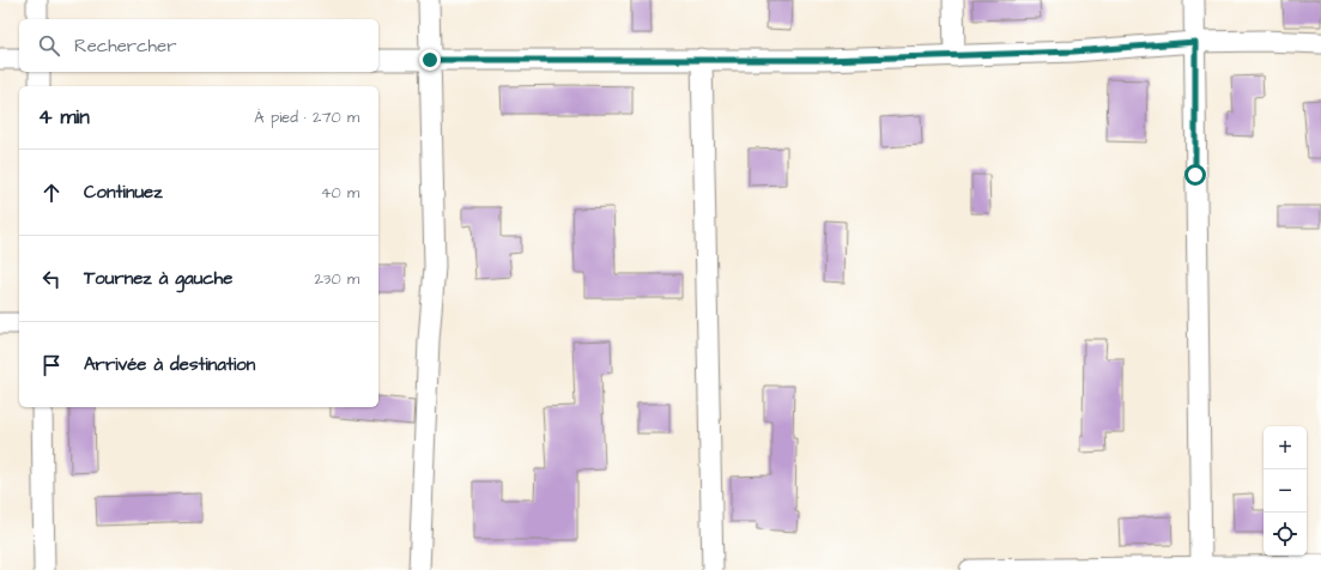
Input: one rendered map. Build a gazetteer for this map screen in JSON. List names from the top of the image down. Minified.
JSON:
{"page":{"search":"Rechercher","heading":["4 min","À pied · 270 m"],"list":[["Continuez","40 m"],["Tournez à gauche","230 m"],"Arrivée à destination"],"map_buttons":["+","−"]}}
